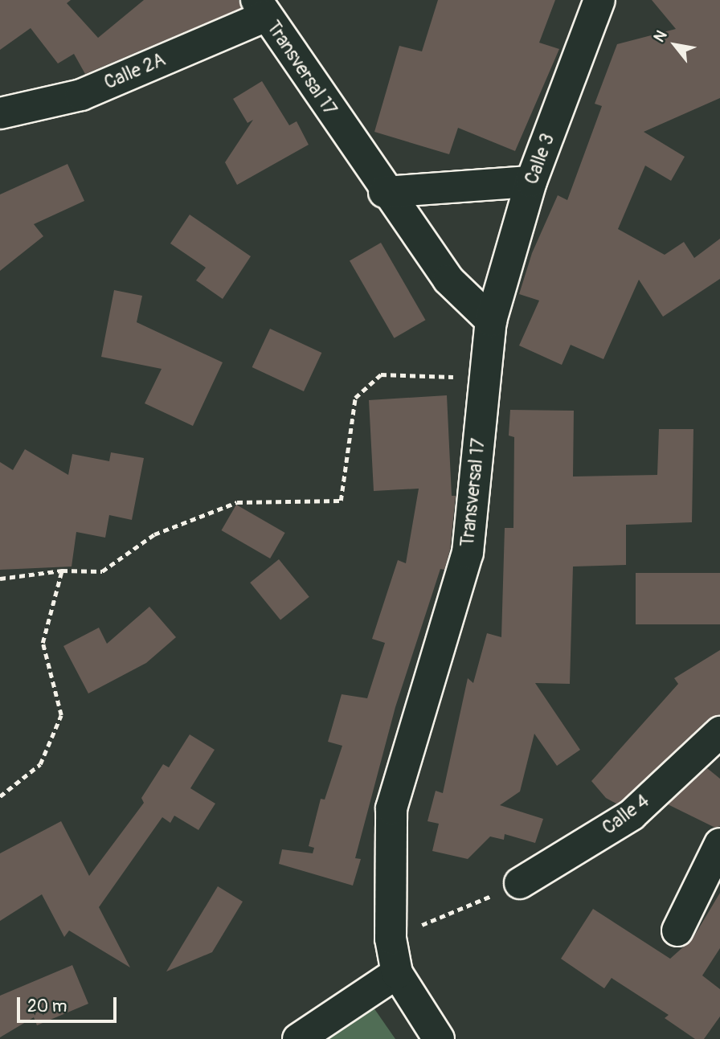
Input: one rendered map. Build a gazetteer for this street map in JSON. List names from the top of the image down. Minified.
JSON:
{"streets":{"street":["Transversal 17","Calle 2A","Calle 3","Calle 4"]},"crossings":[["Transversal 17","Calle 2A"],["Transversal 17","Calle 3"]],"scale_bar":"20 m","north":"top left"}
